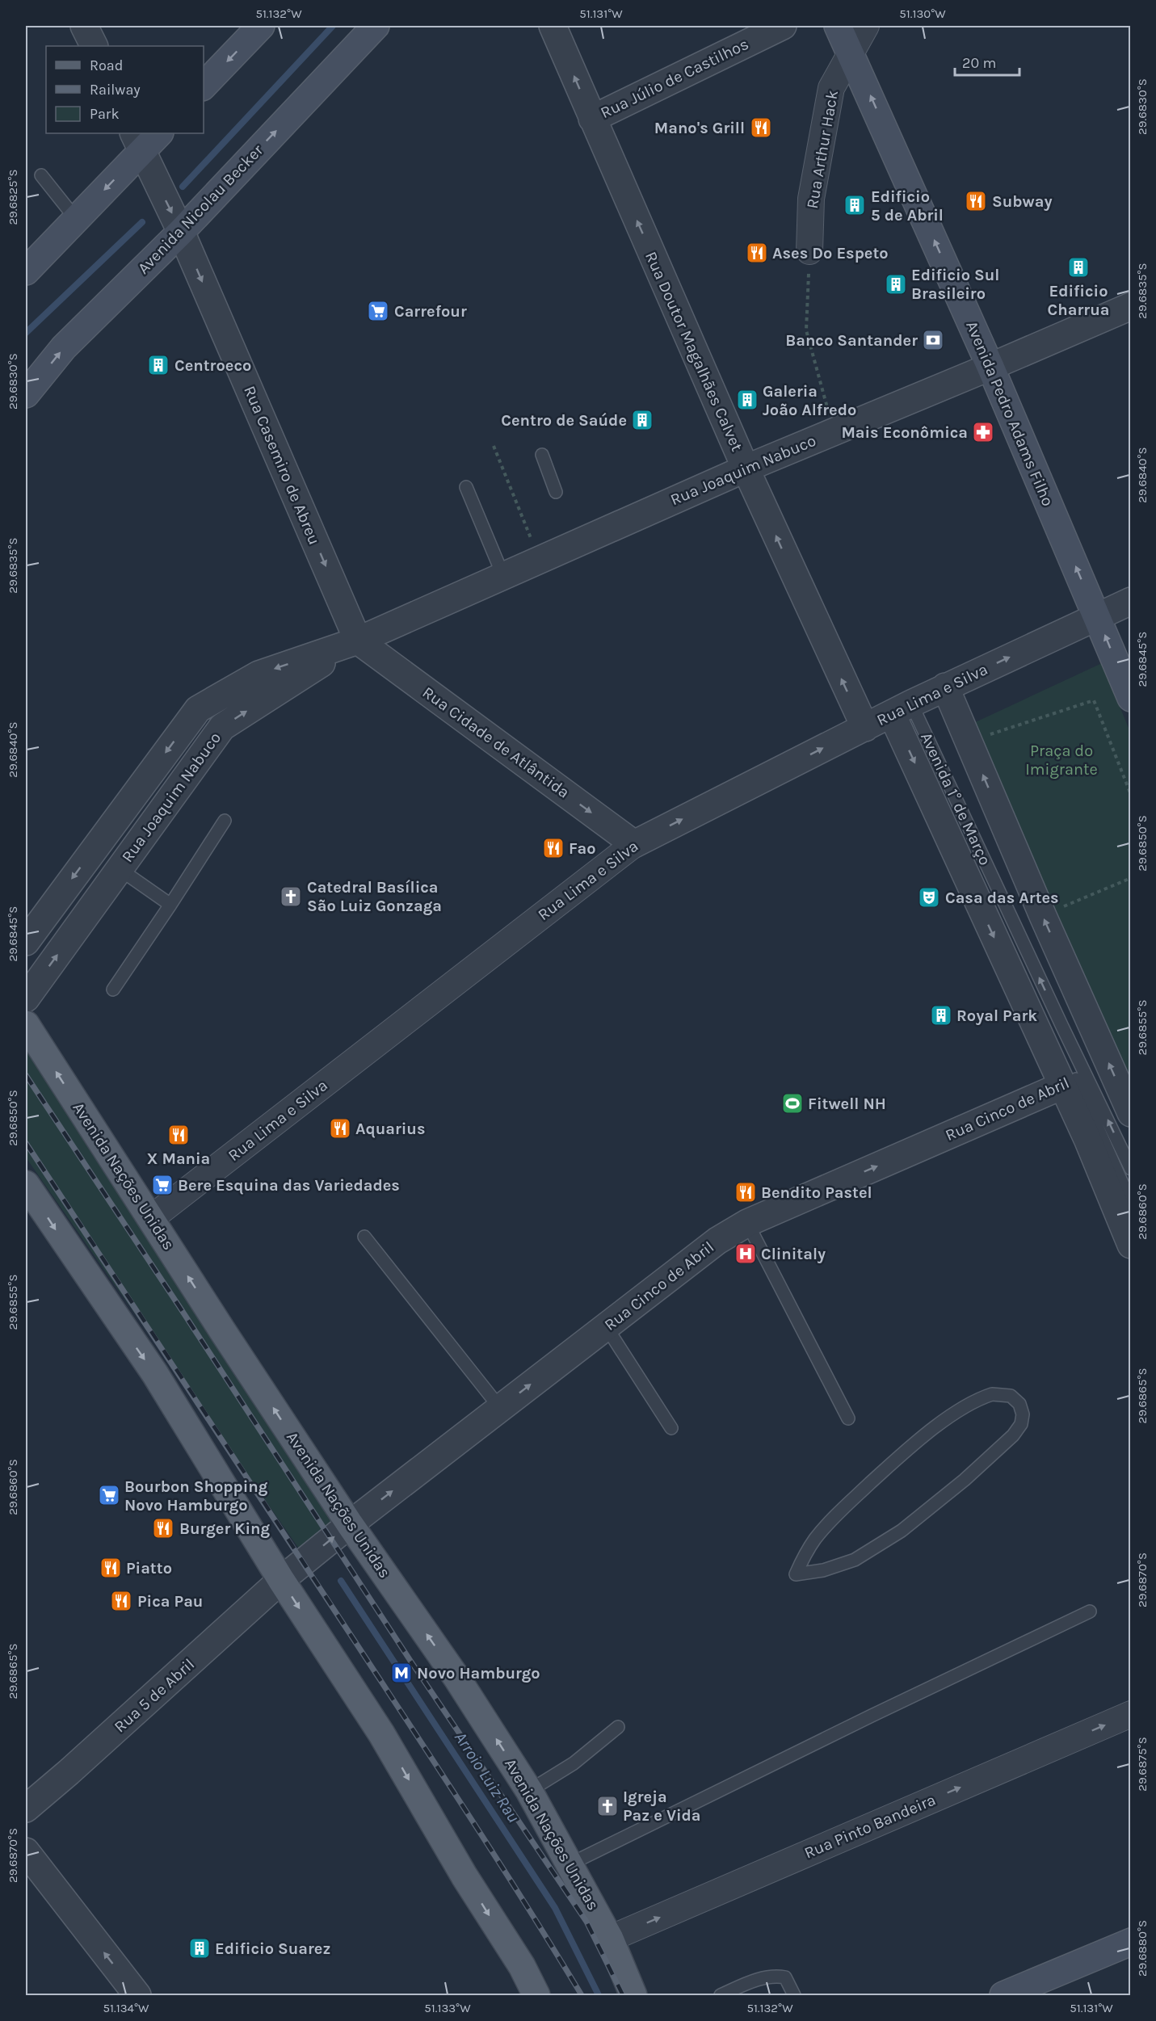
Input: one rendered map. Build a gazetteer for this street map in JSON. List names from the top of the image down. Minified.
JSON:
{"streets":{"main road":["Avenida Nicolau Becker","Avenida Pedro Adams Filho","Avenida Nações Unidas"],"street":["Rua Júlio de Castilhos","Rua Arthur Hack","Rua Doutor Magalhães Calvet","Rua Casemiro de Abreu","Rua Joaquim Nabuco","Rua Lima e Silva","Rua Cidade de Atlântida","Rua Cinco de Abril","Rua 5 de Abril","Rua Pinto Bandeira"],"lane":["Avenida 1° de Março"]},"crossings":[["Rua Júlio de Castilhos","Rua Doutor Magalhães Calvet"],["Rua Arthur Hack","Avenida Pedro Adams Filho"],["Avenida Nicolau Becker","Rua Casemiro de Abreu"],["Rua Doutor Magalhães Calvet","Rua Joaquim Nabuco"],["Rua Doutor Magalhães Calvet","Rua Lima e Silva"],["Avenida Pedro Adams Filho","Rua Joaquim Nabuco"],["Avenida Pedro Adams Filho","Rua Lima e Silva"],["Rua Casemiro de Abreu","Rua Joaquim Nabuco"],["Rua Casemiro de Abreu","Rua Cidade de Atlântida"],["Rua Joaquim Nabuco","Rua Cidade de Atlântida"],["Rua Lima e Silva","Rua Cidade de Atlântida"],["Rua Lima e Silva","Avenida 1° de Março"],["Rua Lima e Silva","Avenida Nações Unidas"],["Avenida 1° de Março","Rua Cinco de Abril"],["Rua Cinco de Abril","Avenida Nações Unidas"],["Rua Cinco de Abril","Rua 5 de Abril"],["Avenida Nações Unidas","Rua Pinto Bandeira"]],"one_way":["Rua Doutor Magalhães Calvet","Avenida Pedro Adams Filho","Rua Casemiro de Abreu","Rua Lima e Silva","Rua Cidade de Atlântida","Avenida 1° de Março","Rua Cinco de Abril","Rua Pinto Bandeira"],"water":["Arroio Luiz Rau"],"parks":["Praça do Imigrante"],"places":{"restaurant":["Mano's Grill","Subway","Ases Do Espeto","Fao","Aquarius","X Mania","Bendito Pastel","Burger King","Piatto","Pica Pau"],"building":["Edificio 5 de Abril","Edificio Charrua","Edificio Sul Brasileiro","Centroeco","Galeria João Alfredo","Centro de Saúde","Royal Park","Edificio Suarez"],"supermarket":["Carrefour","Bere Esquina das Variedades","Bourbon Shopping Novo Hamburgo"],"bank":["Banco Santander"],"pharmacy":["Mais Econômica"],"church":["Catedral Basílica São Luiz Gonzaga","Igreja Paz e Vida"],"theatre":["Casa das Artes"],"sports":["Fitwell NH"],"hospital":["Clinitaly"],"metro station":["Novo Hamburgo"]},"legend":["Road","Railway","Park"],"scale_bar":"20 m","coordinates":["51.132°W","51.131°W","51.130°W","29.6830°S","29.6825°S","29.6835°S","29.6840°S","29.6845°S","29.6850°S","29.6855°S","29.6860°S","29.6865°S","29.6870°S","29.6875°S","29.6880°S","51.134°W","51.133°W"]}
